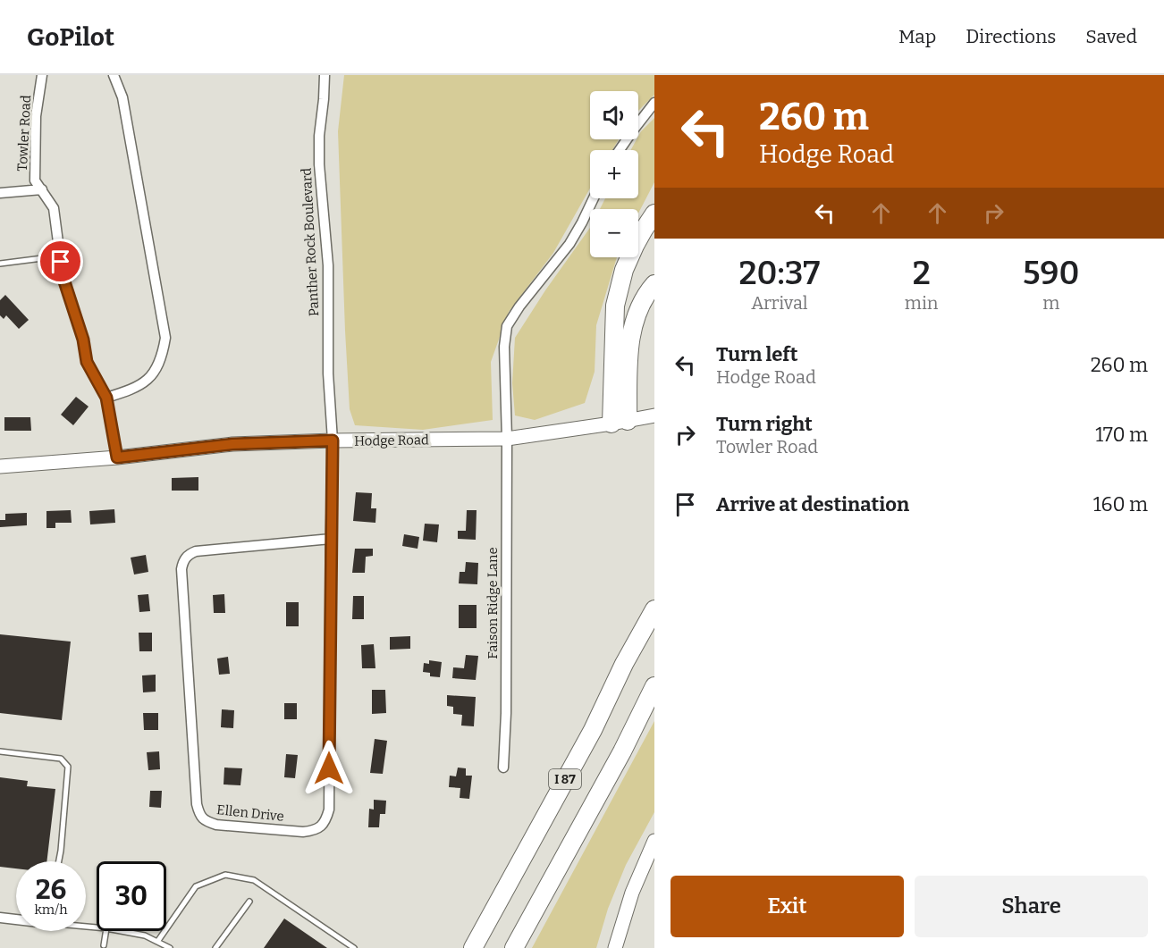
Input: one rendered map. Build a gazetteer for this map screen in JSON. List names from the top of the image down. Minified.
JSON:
{"streets":{"highway":["I 87"],"main road":["Hodge Road"],"street":["Towler Road","Panther Rock Boulevard","Faison Ridge Lane","Ellen Drive"]},"crossings":[["Towler Road","Hodge Road"],["Panther Rock Boulevard","Hodge Road"],["Panther Rock Boulevard","Ellen Drive"],["Hodge Road","Faison Ridge Lane"],["Hodge Road","Ellen Drive"]],"page":{"header":"GoPilot","nav":["Map","Directions","Saved"],"turn":["260 m","Hodge Road"],"map_buttons":["+","−"],"eta":["20:37","Arrival","2","min","590","m"],"list":[{"name":"Turn left","note":"Hodge Road","value":"260 m"},{"name":"Turn right","note":"Towler Road","value":"170 m"},{"name":"Arrive at destination","value":"160 m"}],"speed":"26 km/h","limit":"30","buttons":["Exit","Share"]}}
